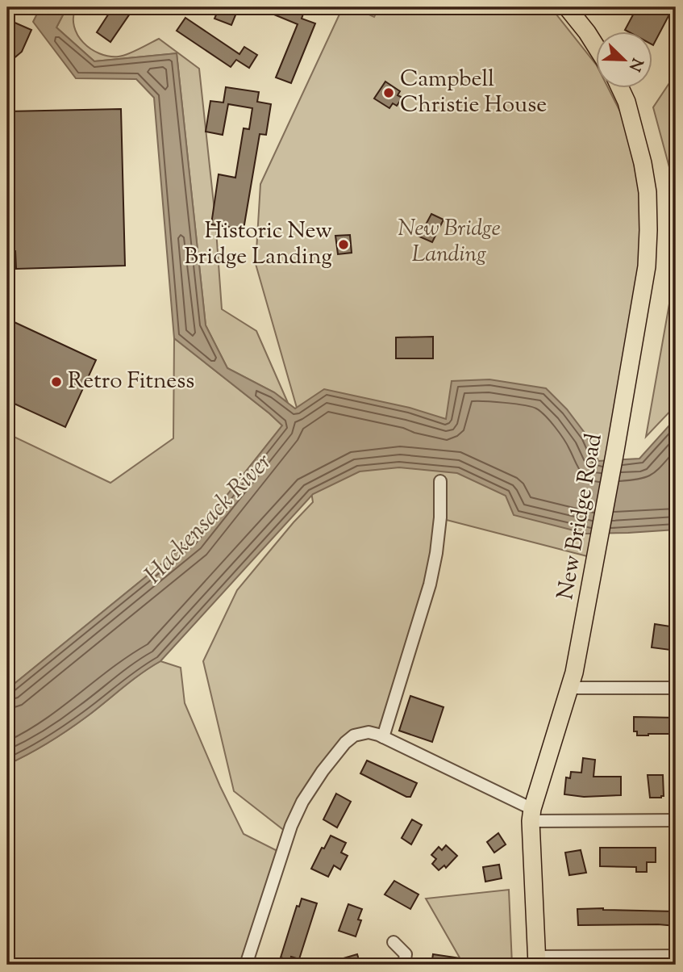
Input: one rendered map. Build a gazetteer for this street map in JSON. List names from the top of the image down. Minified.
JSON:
{"streets":{"main road":["New Bridge Road"]},"water":["Hackensack River"],"parks":["New Bridge Landing"],"places":["Campbell Christie House","Historic New Bridge Landing","Retro Fitness"],"north":"bottom right"}
